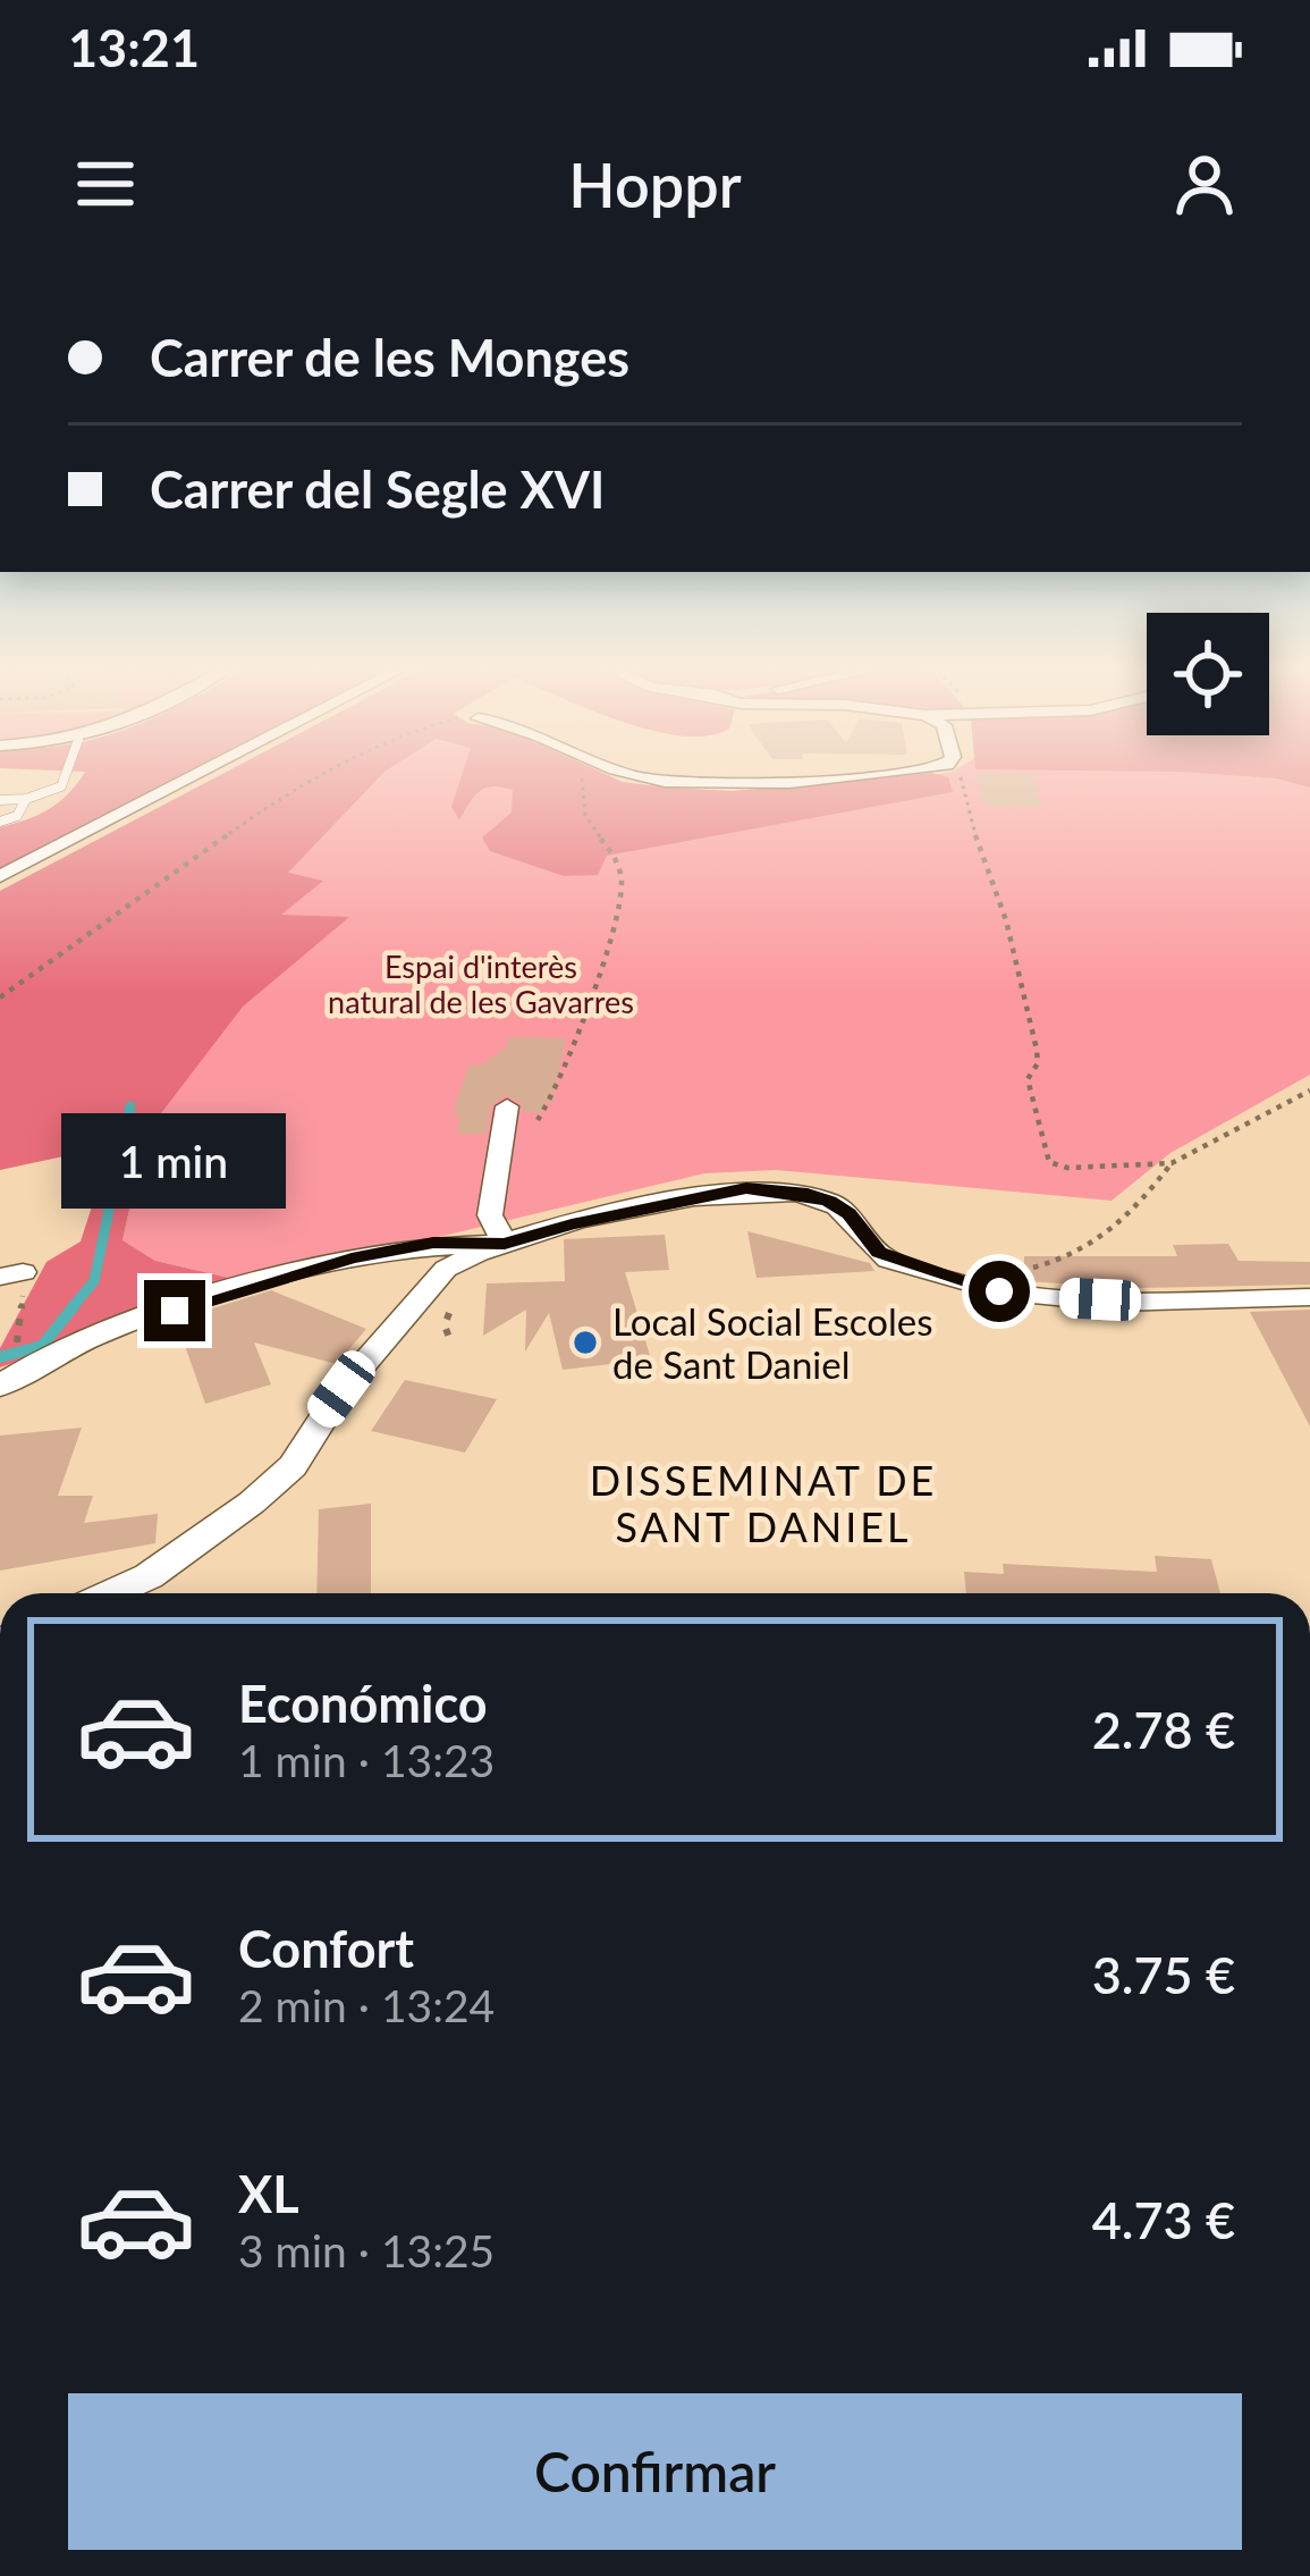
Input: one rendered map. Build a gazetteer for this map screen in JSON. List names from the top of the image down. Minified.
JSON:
{"districts":["DISSEMINAT DE SANT DANIEL"],"parks":["Espai d'interès natural de les Gavarres"],"places":["Local Social Escoles de Sant Daniel"],"page":{"status":"13:21","header":"Hoppr","banner":["Carrer de les Monges","Carrer del Segle XVI"],"bubble":"1 min","list":[{"name":"Económico","note":"1 min · 13:23","value":"2.78 €"},{"name":"Confort","note":"2 min · 13:24","value":"3.75 €"},{"name":"XL","note":"3 min · 13:25","value":"4.73 €"}],"buttons":"Confirmar"}}
